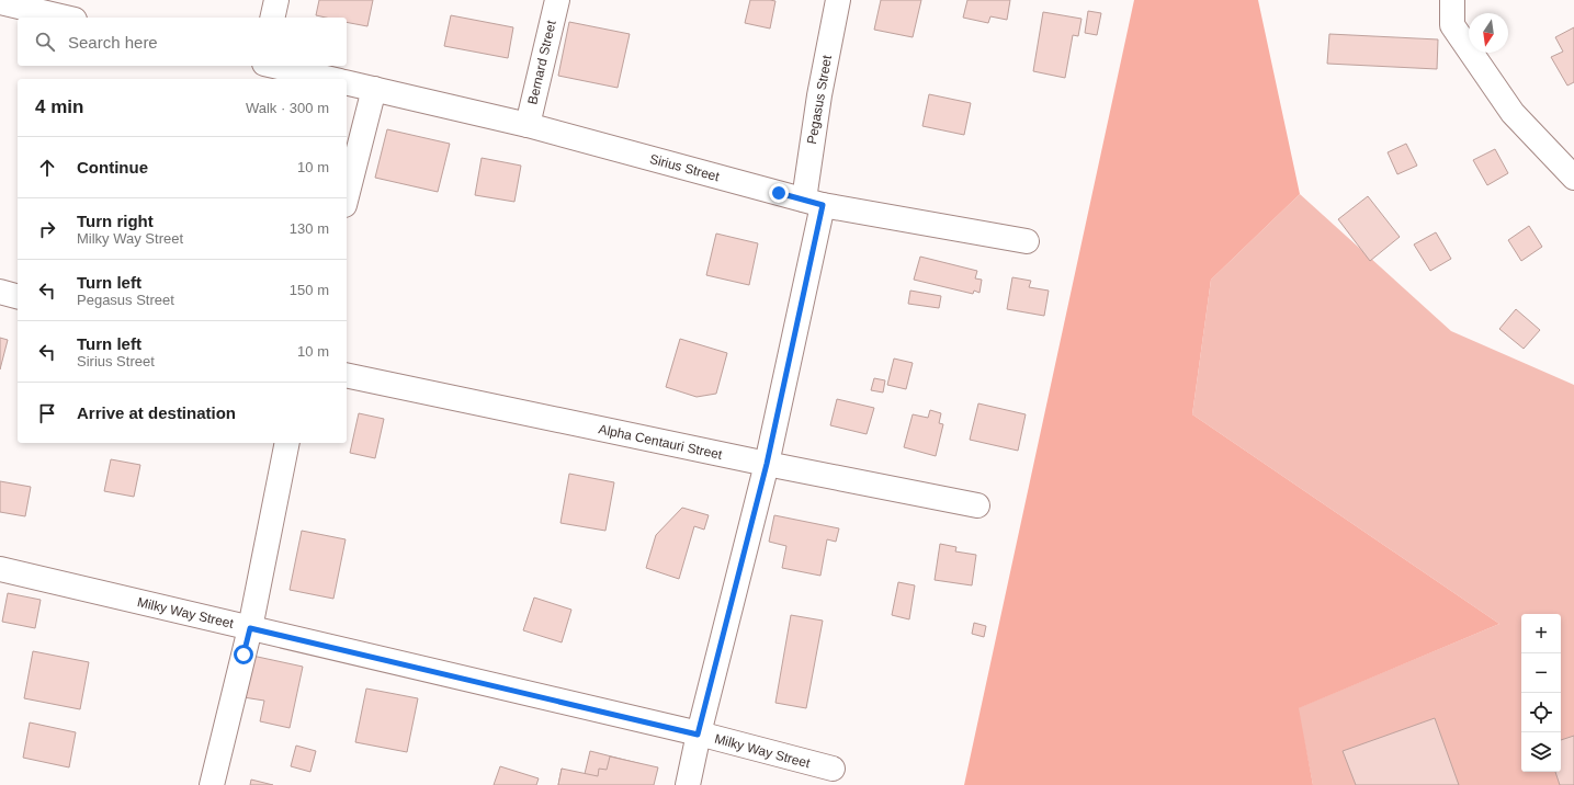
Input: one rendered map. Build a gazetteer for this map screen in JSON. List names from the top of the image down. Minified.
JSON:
{"streets":{"street":["Bernard Street","Pegasus Street","Sirius Street","Alpha Centauri Street","Milky Way Street"]},"crossings":[["Bernard Street","Sirius Street"],["Pegasus Street","Sirius Street"],["Pegasus Street","Alpha Centauri Street"],["Pegasus Street","Milky Way Street"]],"north":"bottom","page":{"search":"Search here","heading":["4 min","Walk · 300 m"],"list":[["Continue","10 m"],["Turn right","Milky Way Street","130 m"],["Turn left","Pegasus Street","150 m"],["Turn left","Sirius Street","10 m"],"Arrive at destination"],"map_buttons":["+","−"]}}
